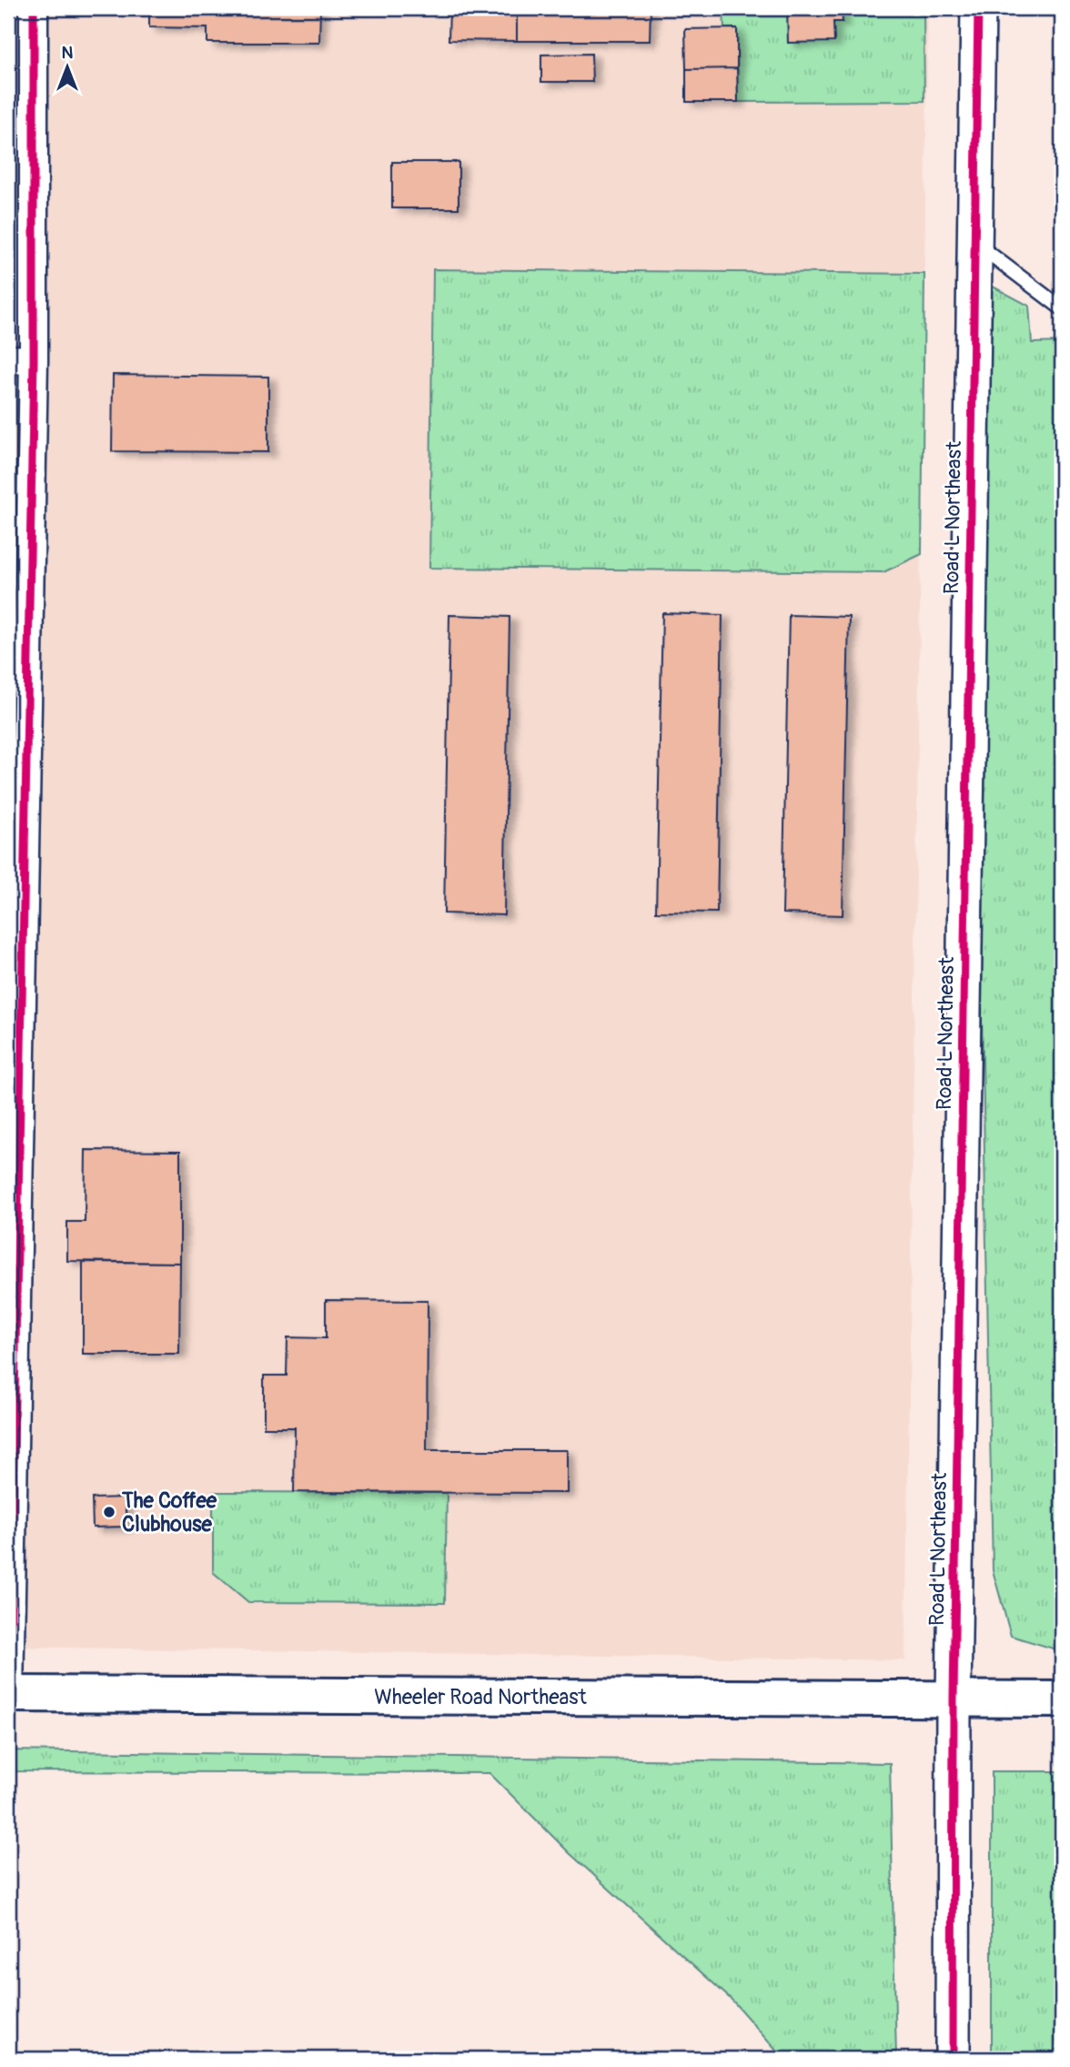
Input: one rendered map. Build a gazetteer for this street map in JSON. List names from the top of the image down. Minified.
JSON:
{"streets":{"main road":["Wheeler Road Northeast"],"street":["Road L Northeast"]},"crossings":[["Road L Northeast","Wheeler Road Northeast"]],"places":["The Coffee Clubhouse"],"north":"top"}
